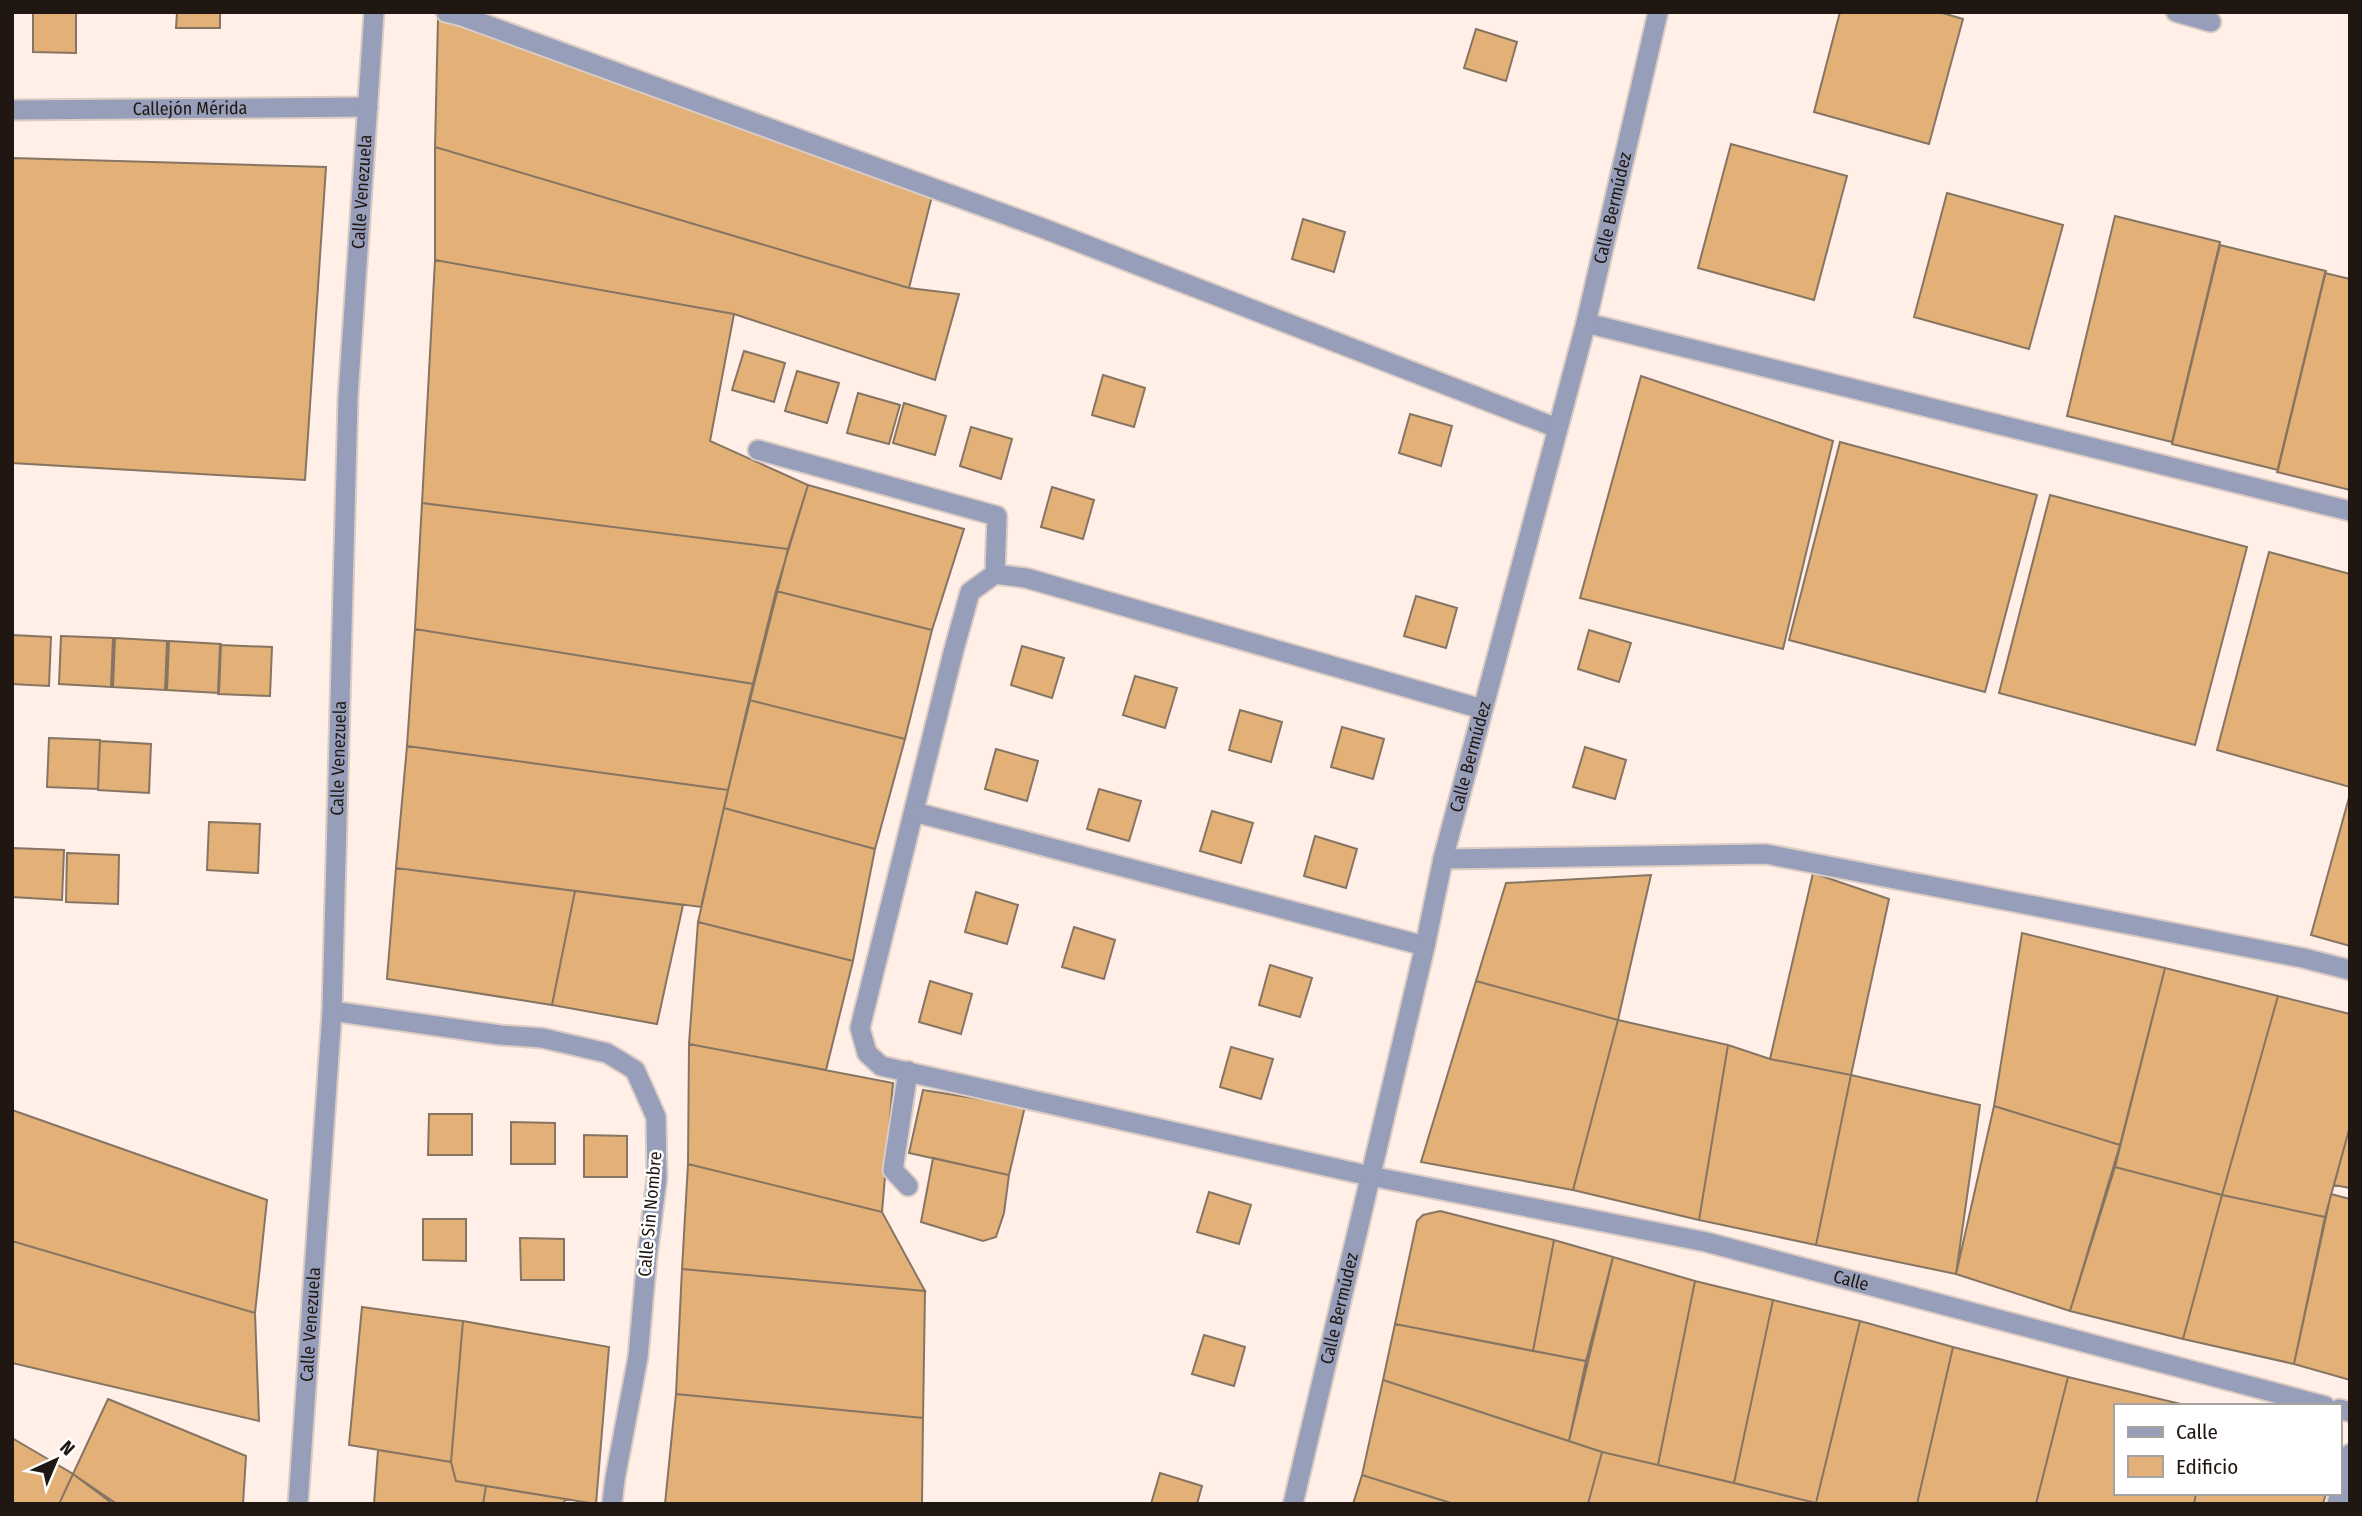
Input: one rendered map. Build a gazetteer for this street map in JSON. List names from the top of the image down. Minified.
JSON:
{"streets":{"street":["Callejón Mérida","Calle Venezuela","Calle Bermúdez","Calle Sin Nombre","Calle"]},"crossings":[["Callejón Mérida","Calle Venezuela"],["Calle Venezuela","Calle Sin Nombre"],["Calle Bermúdez","Calle"]],"legend":["Calle","Edificio"],"north":"top right"}
